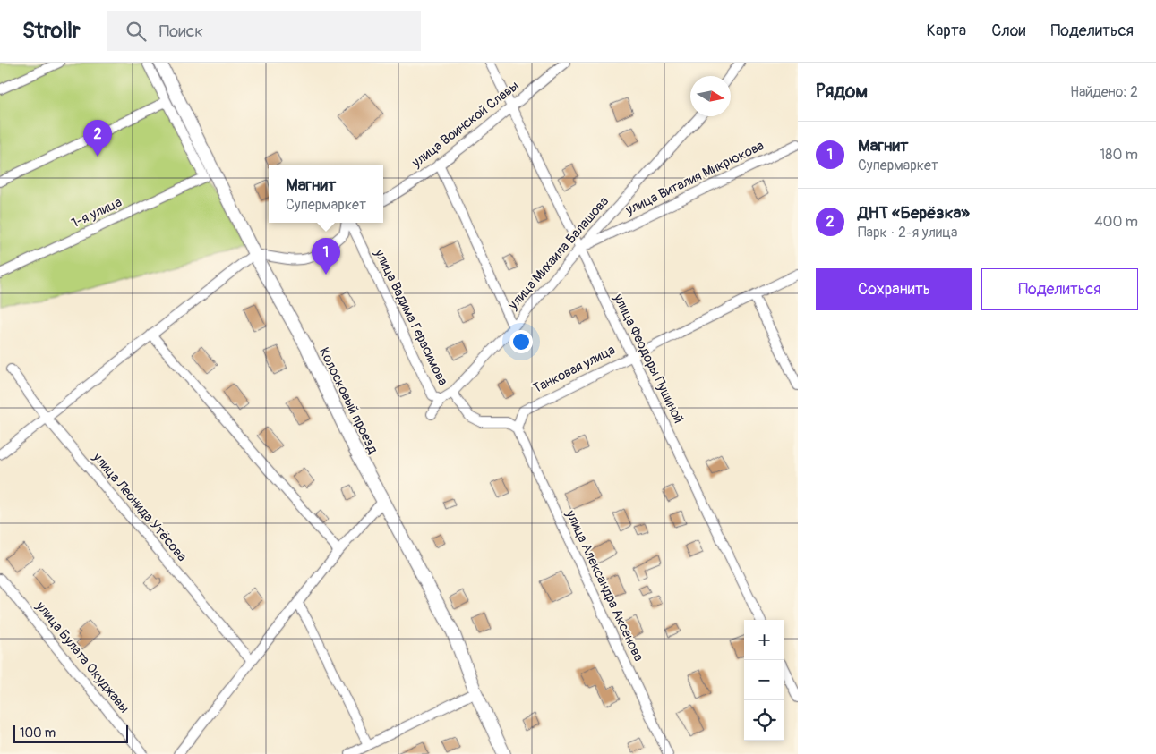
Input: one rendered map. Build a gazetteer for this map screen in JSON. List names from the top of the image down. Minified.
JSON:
{"streets":{"street":["улица Воинской Славы","улица Виталия Микрюкова","1-я улица","улица Михаила Балашова","улица Вадима Герасимова","улица Феодоры Пушиной","Танковая улица","Колосковый проезд","улица Леонида Утёсова","улица Александра Аксенова","улица Булата Окуджавы"]},"crossings":[["улица Воинской Славы","улица Феодоры Пушиной"],["улица Виталия Микрюкова","улица Михаила Балашова"],["улица Виталия Микрюкова","улица Феодоры Пушиной"],["улица Михаила Балашова","улица Вадима Герасимова"],["улица Михаила Балашова","улица Феодоры Пушиной"],["улица Феодоры Пушиной","Танковая улица"],["Танковая улица","улица Александра Аксенова"]],"scale_bar":"100 m","north":"right","page":{"header":"Strollr","search":"Поиск","nav":["Карта","Слои","Поделиться"],"heading":["Рядом","Найдено: 2"],"pins":["2","1"],"list":[{"mark":"1","name":"Магнит","note":"Супермаркет","value":"180 m"},{"mark":"2","name":"ДНТ «Берёзка»","note":"Парк · 2-я улица","value":"400 m"}],"popup":["Магнит","Супермаркет"],"buttons":["Сохранить","Поделиться"],"map_buttons":["+","−"],"scale":"100 m"}}
